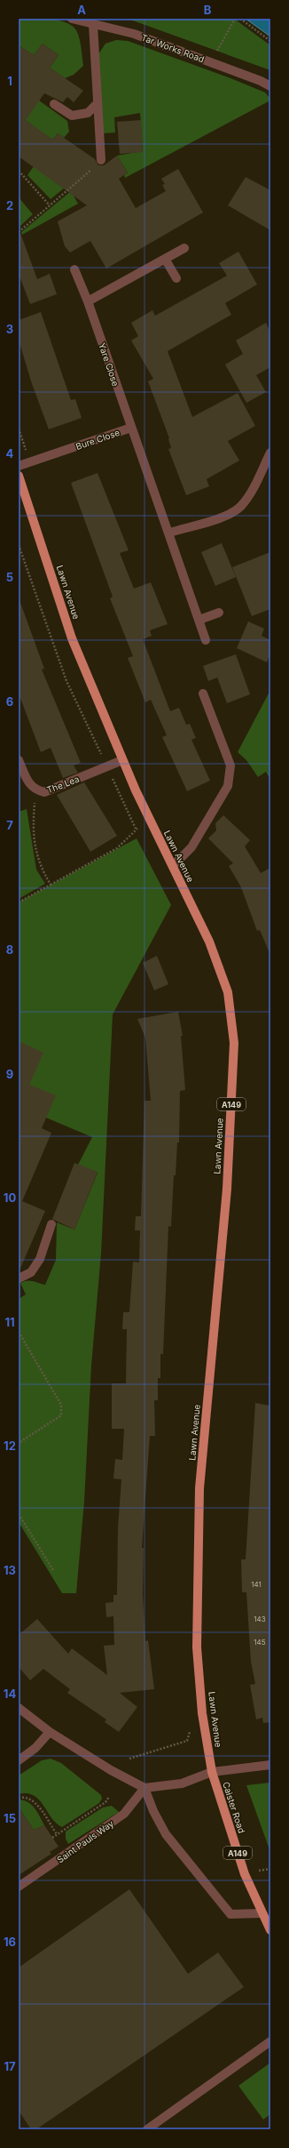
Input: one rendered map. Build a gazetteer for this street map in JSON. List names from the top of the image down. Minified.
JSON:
{"streets":{"main road":["Lawn Avenue","A149","Caister Road"],"street":["Tar Works Road","Yare Close","Bure Close","The Lea","Saint Pauls Way"]},"crossings":[["Yare Close","Bure Close"],["Lawn Avenue","The Lea"],["Lawn Avenue","Caister Road"]],"house_numbers":["141","143","145"],"grid":{"columns":["A","B"],"rows":["1","2","3","4","5","6","7","8","9","10","11","12","13","14","15","16","17"]}}
